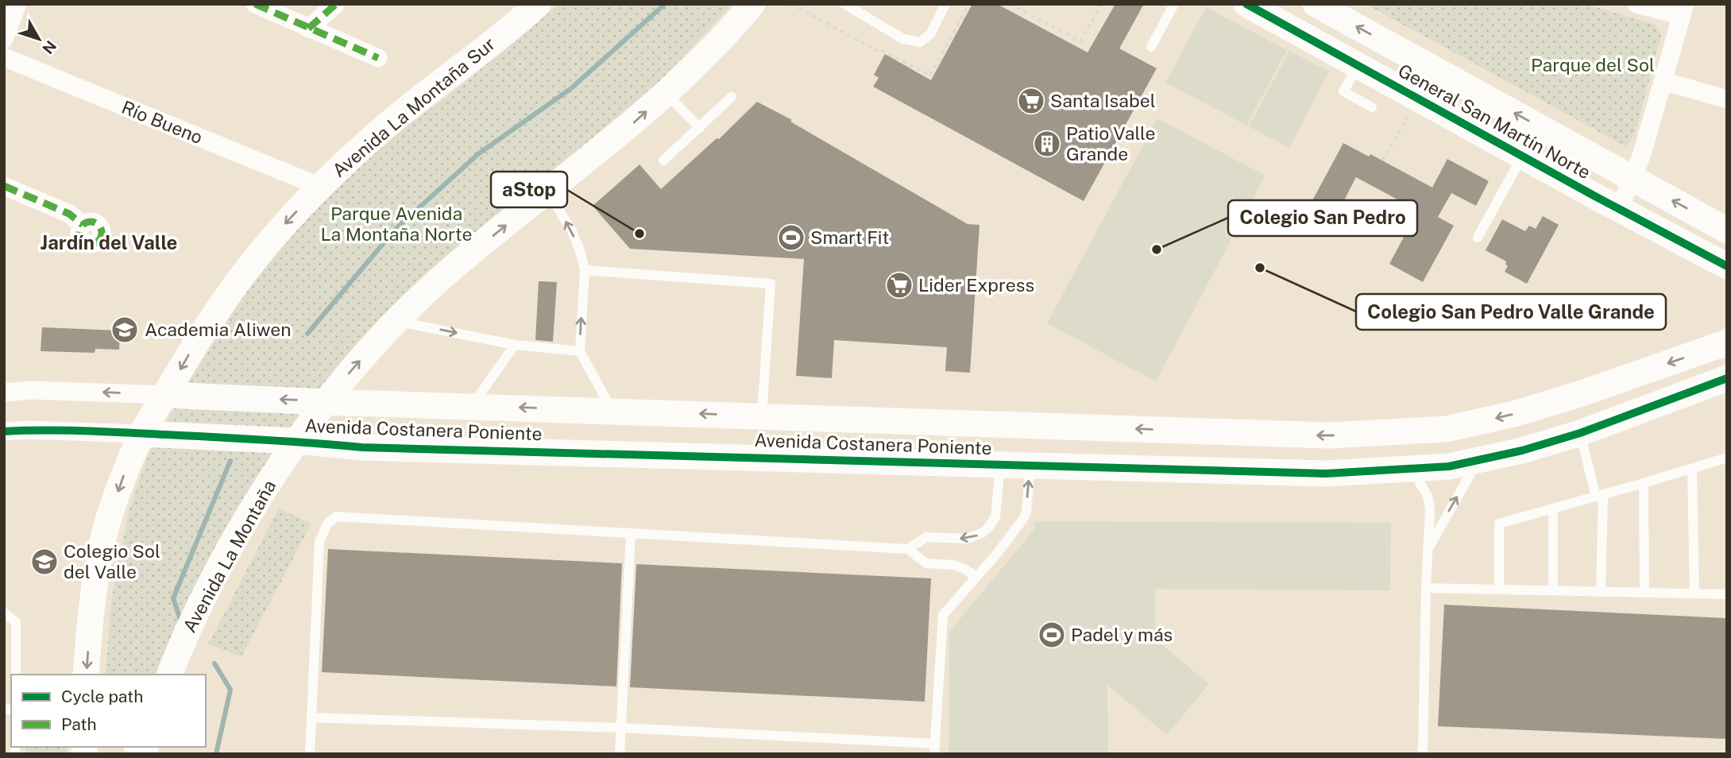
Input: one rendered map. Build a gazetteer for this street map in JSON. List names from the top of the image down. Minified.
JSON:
{"streets":{"street":["Avenida La Montaña Sur","General San Martín Norte","Río Bueno","Avenida Costanera Poniente","Avenida La Montaña"]},"crossings":[["Avenida La Montaña Sur","Río Bueno"],["Avenida La Montaña Sur","Avenida Costanera Poniente"],["Avenida Costanera Poniente","Avenida La Montaña"]],"one_way":["Avenida La Montaña Sur","Avenida La Montaña"],"districts":["Jardín del Valle"],"parks":["Parque del Sol","Parque Avenida La Montaña Norte"],"places":{"supermarket":["Santa Isabel","Lider Express"],"building":["Patio Valle Grande"],"other":["aStop","Colegio San Pedro","Colegio San Pedro Valle Grande"],"sports":["Smart Fit","Padel y más"],"school or university":["Academia Aliwen","Colegio Sol del Valle"]},"legend":["Cycle path","Path"],"north":"bottom right"}
